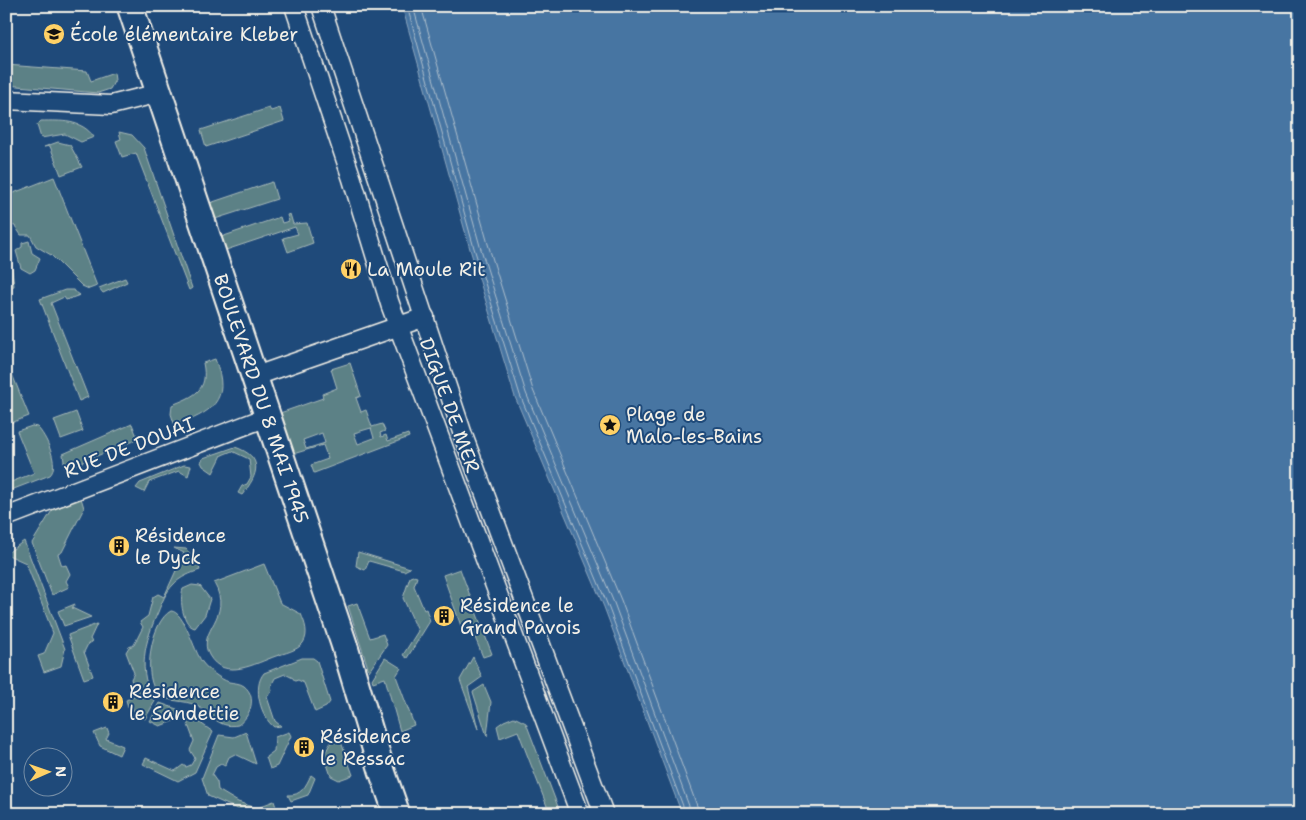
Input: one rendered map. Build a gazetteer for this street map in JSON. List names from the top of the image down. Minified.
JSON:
{"streets":{"street":["BOULEVARD DU 8 MAI 1945","DIGUE DE MER","RUE DE DOUAI"]},"crossings":[["BOULEVARD DU 8 MAI 1945","RUE DE DOUAI"]],"places":{"school or university":["École élémentaire Kleber"],"restaurant":["La Moule Rit"],"place":["Plage de Malo-les-Bains"],"building":["Résidence le Dyck","Résidence le Grand Pavois","Résidence le Sandettie","Résidence le Ressac"]},"north":"right"}
